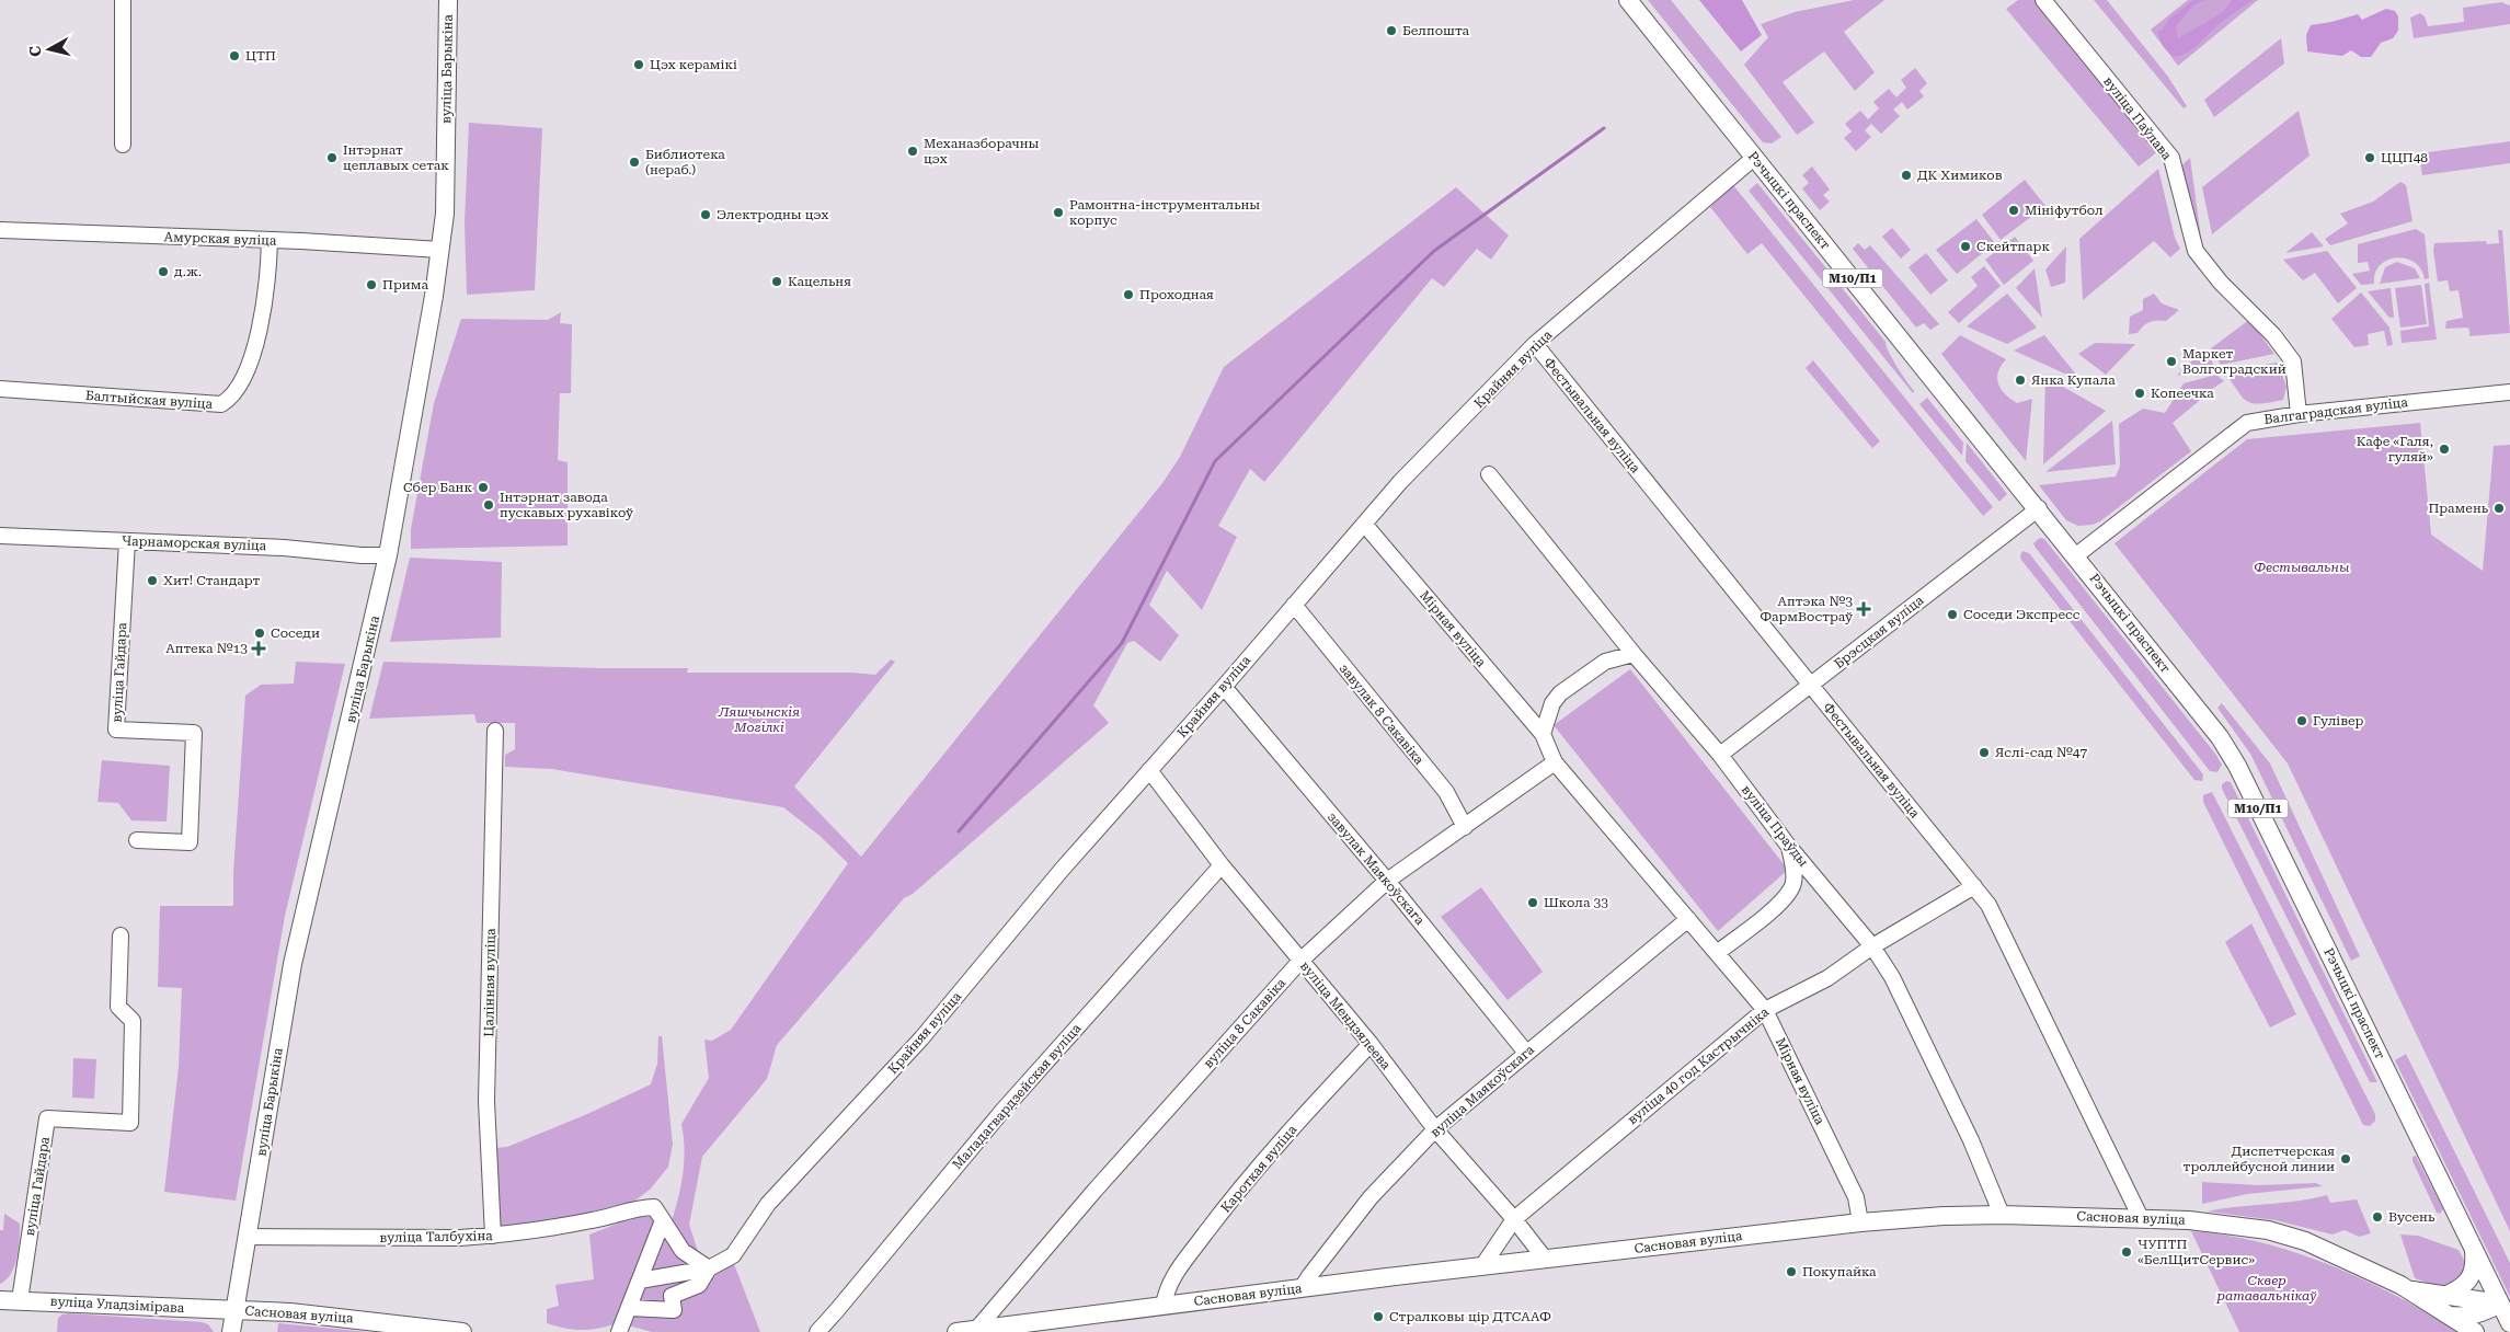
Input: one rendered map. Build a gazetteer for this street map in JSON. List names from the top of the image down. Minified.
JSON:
{"streets":{"main road":["вуліца Барыкіна","Рэчыцкі праспект","М10/П1","Сасновая вуліца","вуліца Уладзімірава"],"street":["вуліца Паўлава","Амурская вуліца","Крайняя вуліца","Балтыйская вуліца","Валгаградская вуліца","Фестывальная вуліца","Чарнаморская вуліца","Мірная вуліца","Брэсцкая вуліца","вуліца Гайдара","завулак 8 Сакавіка","вуліца Праўды","завулак Маякоўскага","Цалінная вуліца","вуліца Мендзялеева","вуліца 8 Сакавіка","вуліца 40 год Кастрычніка","вуліца Маякоўскага","Маладагвардзейская вуліца","Кароткая вуліца","вуліца Талбухіна"]},"crossings":[["вуліца Барыкіна","Амурская вуліца"],["вуліца Барыкіна","Чарнаморская вуліца"],["вуліца Барыкіна","Сасновая вуліца"],["вуліца Барыкіна","вуліца Талбухіна"],["вуліца Барыкіна","вуліца Уладзімірава"],["вуліца Паўлава","Валгаградская вуліца"],["Рэчыцкі праспект","Крайняя вуліца"],["Рэчыцкі праспект","Валгаградская вуліца"],["Рэчыцкі праспект","Брэсцкая вуліца"],["Рэчыцкі праспект","Сасновая вуліца"],["Амурская вуліца","Балтыйская вуліца"],["Крайняя вуліца","Фестывальная вуліца"],["Крайняя вуліца","Мірная вуліца"],["Крайняя вуліца","завулак 8 Сакавіка"],["Крайняя вуліца","завулак Маякоўскага"],["Крайняя вуліца","вуліца Мендзялеева"],["Фестывальная вуліца","Брэсцкая вуліца"],["Фестывальная вуліца","вуліца 40 год Кастрычніка"],["Фестывальная вуліца","Сасновая вуліца"],["Чарнаморская вуліца","вуліца Гайдара"],["Мірная вуліца","вуліца 8 Сакавіка"],["Мірная вуліца","вуліца 40 год Кастрычніка"],["Мірная вуліца","вуліца Маякоўскага"],["Мірная вуліца","Сасновая вуліца"],["Брэсцкая вуліца","вуліца Праўды"],["вуліца Гайдара","вуліца Уладзімірава"],["завулак 8 Сакавіка","вуліца 8 Сакавіка"],["вуліца Праўды","вуліца 40 год Кастрычніка"],["вуліца Праўды","Сасновая вуліца"],["завулак Маякоўскага","вуліца 8 Сакавіка"],["завулак Маякоўскага","вуліца Маякоўскага"],["Цалінная вуліца","вуліца Талбухіна"],["вуліца Мендзялеева","вуліца 8 Сакавіка"],["вуліца Мендзялеева","вуліца 40 год Кастрычніка"],["вуліца Мендзялеева","вуліца Маякоўскага"],["вуліца Мендзялеева","Маладагвардзейская вуліца"],["вуліца Мендзялеева","Кароткая вуліца"],["вуліца Мендзялеева","Сасновая вуліца"],["вуліца 8 Сакавіка","Сасновая вуліца"],["вуліца 40 год Кастрычніка","Сасновая вуліца"],["вуліца Маякоўскага","Сасновая вуліца"],["Кароткая вуліца","Сасновая вуліца"],["Сасновая вуліца","вуліца Уладзімірава"]],"parks":["Фестывальны","Ляшчынскія Могілкі","Сквер ратавальнікаў"],"places":{"other":["Белпошта","ЦТП","Цэх керамікі","Механазборачны цэх","Інтэрнат цеплавых сетак","ЦЦП48","Библиотека (нераб.)","ДК Химиков","Мініфутбол","Рамонтна-інструментальны корпус","Электродны цэх","Скейтпарк","д.ж.","Кацельня","Прима","Проходная","Маркет Волгоградский","Янка Купала","Копеечка","Кафе «Галя, гуляй»","Сбер Банк","Інтэрнат завода пускавых рухавікоў","Прамень","Хит! Стандарт","Соседи Экспресс","Соседи","Гулівер","Яслі-сад №47","Школа 33","Диспетчерская троллейбусной линии","Вусень","ЧУПТП «БелЩитСервис»","Покупайка","Стралковы цір ДТСААФ"],"health":["Аптэка №3 ФармВостраў","Аптека №13"]},"north":"left"}
